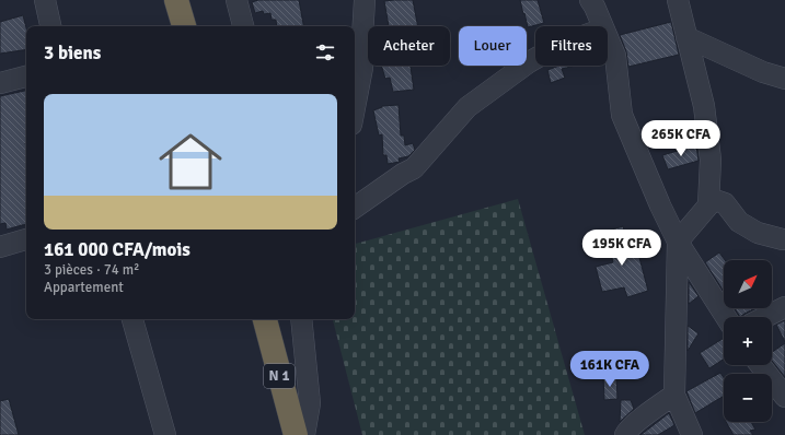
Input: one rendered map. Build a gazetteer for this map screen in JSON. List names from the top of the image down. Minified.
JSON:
{"streets":{"highway":["N 1"]},"north":"top right","page":{"chip":["Acheter","Louer","Filtres"],"heading":"3 biens","list":[{"name":"161 000 CFA/mois","note":"3 pièces · 74 m² · Appartement"}],"price":["265K CFA","195K CFA","161K CFA"],"map_buttons":["+","−"]}}
